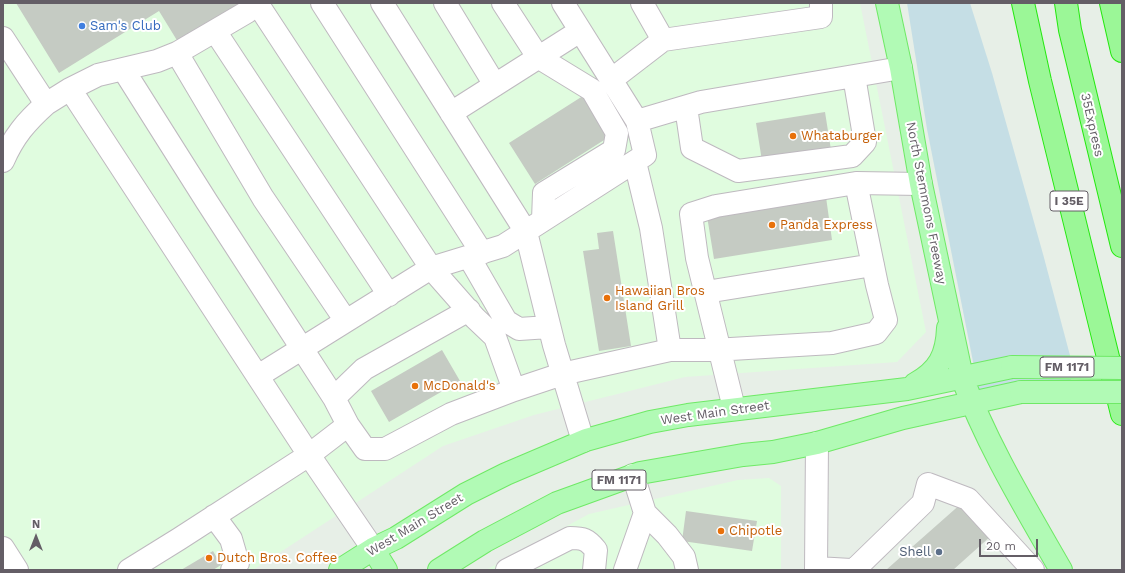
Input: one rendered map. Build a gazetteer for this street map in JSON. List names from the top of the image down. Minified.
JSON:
{"streets":{"highway":["35Express","I 35E"],"main road":["North Stemmons Freeway","FM 1171","West Main Street"]},"crossings":[["I 35E","FM 1171"],["North Stemmons Freeway","FM 1171"],["North Stemmons Freeway","West Main Street"]],"places":["Sam's Club","Whataburger","Panda Express","Hawaiian Bros Island Grill","McDonald's","Chipotle","Shell","Dutch Bros. Coffee"],"scale_bar":"20 m","north":"top"}
